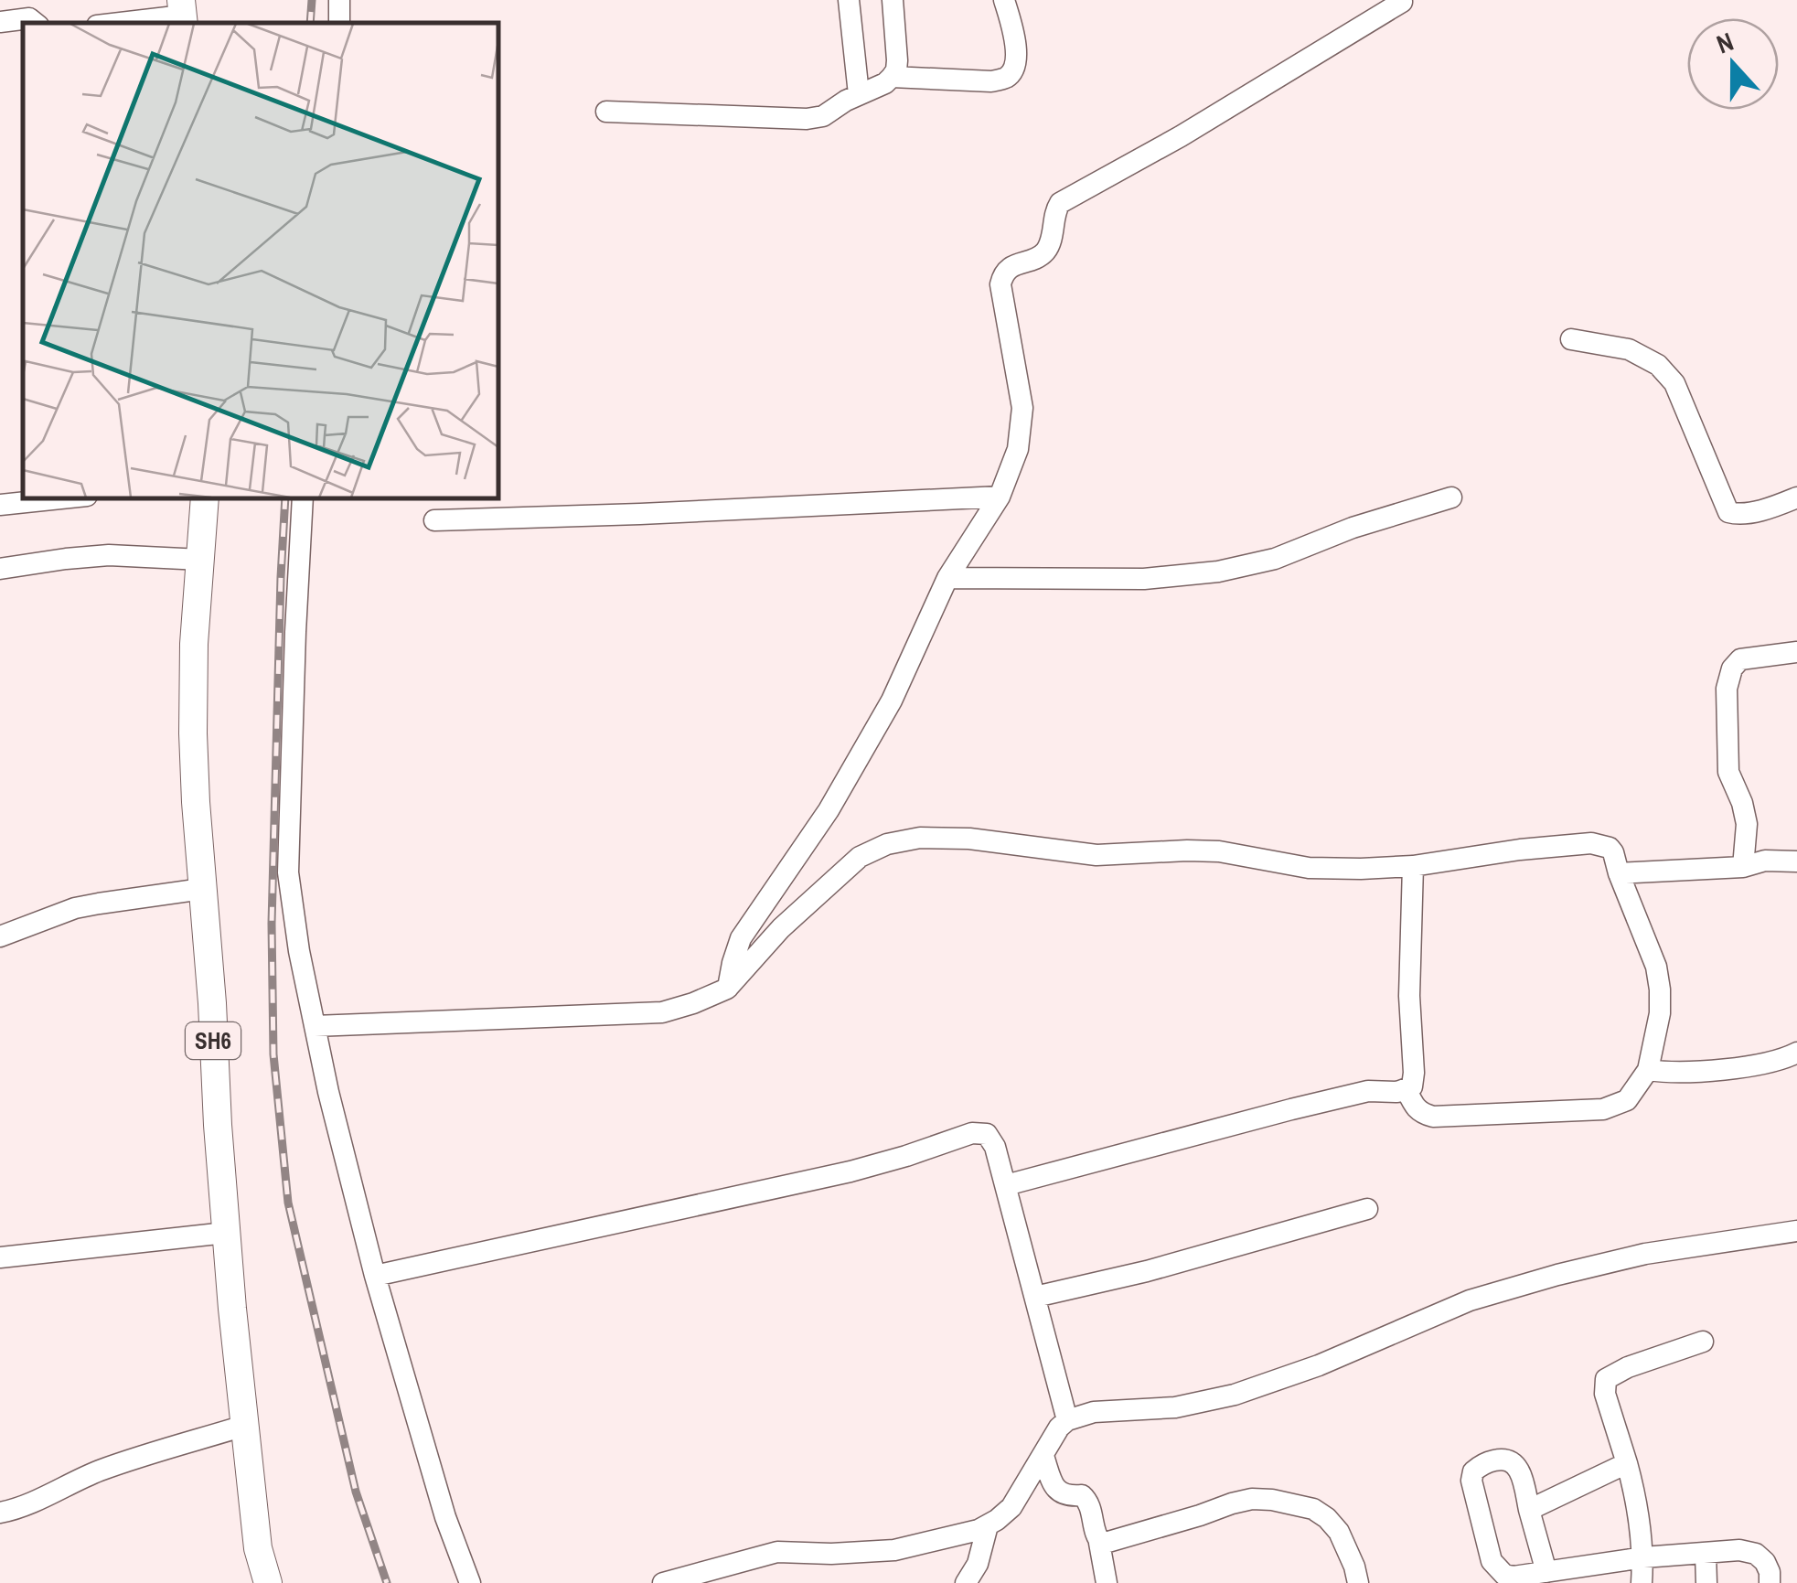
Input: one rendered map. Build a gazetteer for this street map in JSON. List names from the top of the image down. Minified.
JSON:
{"streets":{"main road":["SH6"]},"north":"top"}
